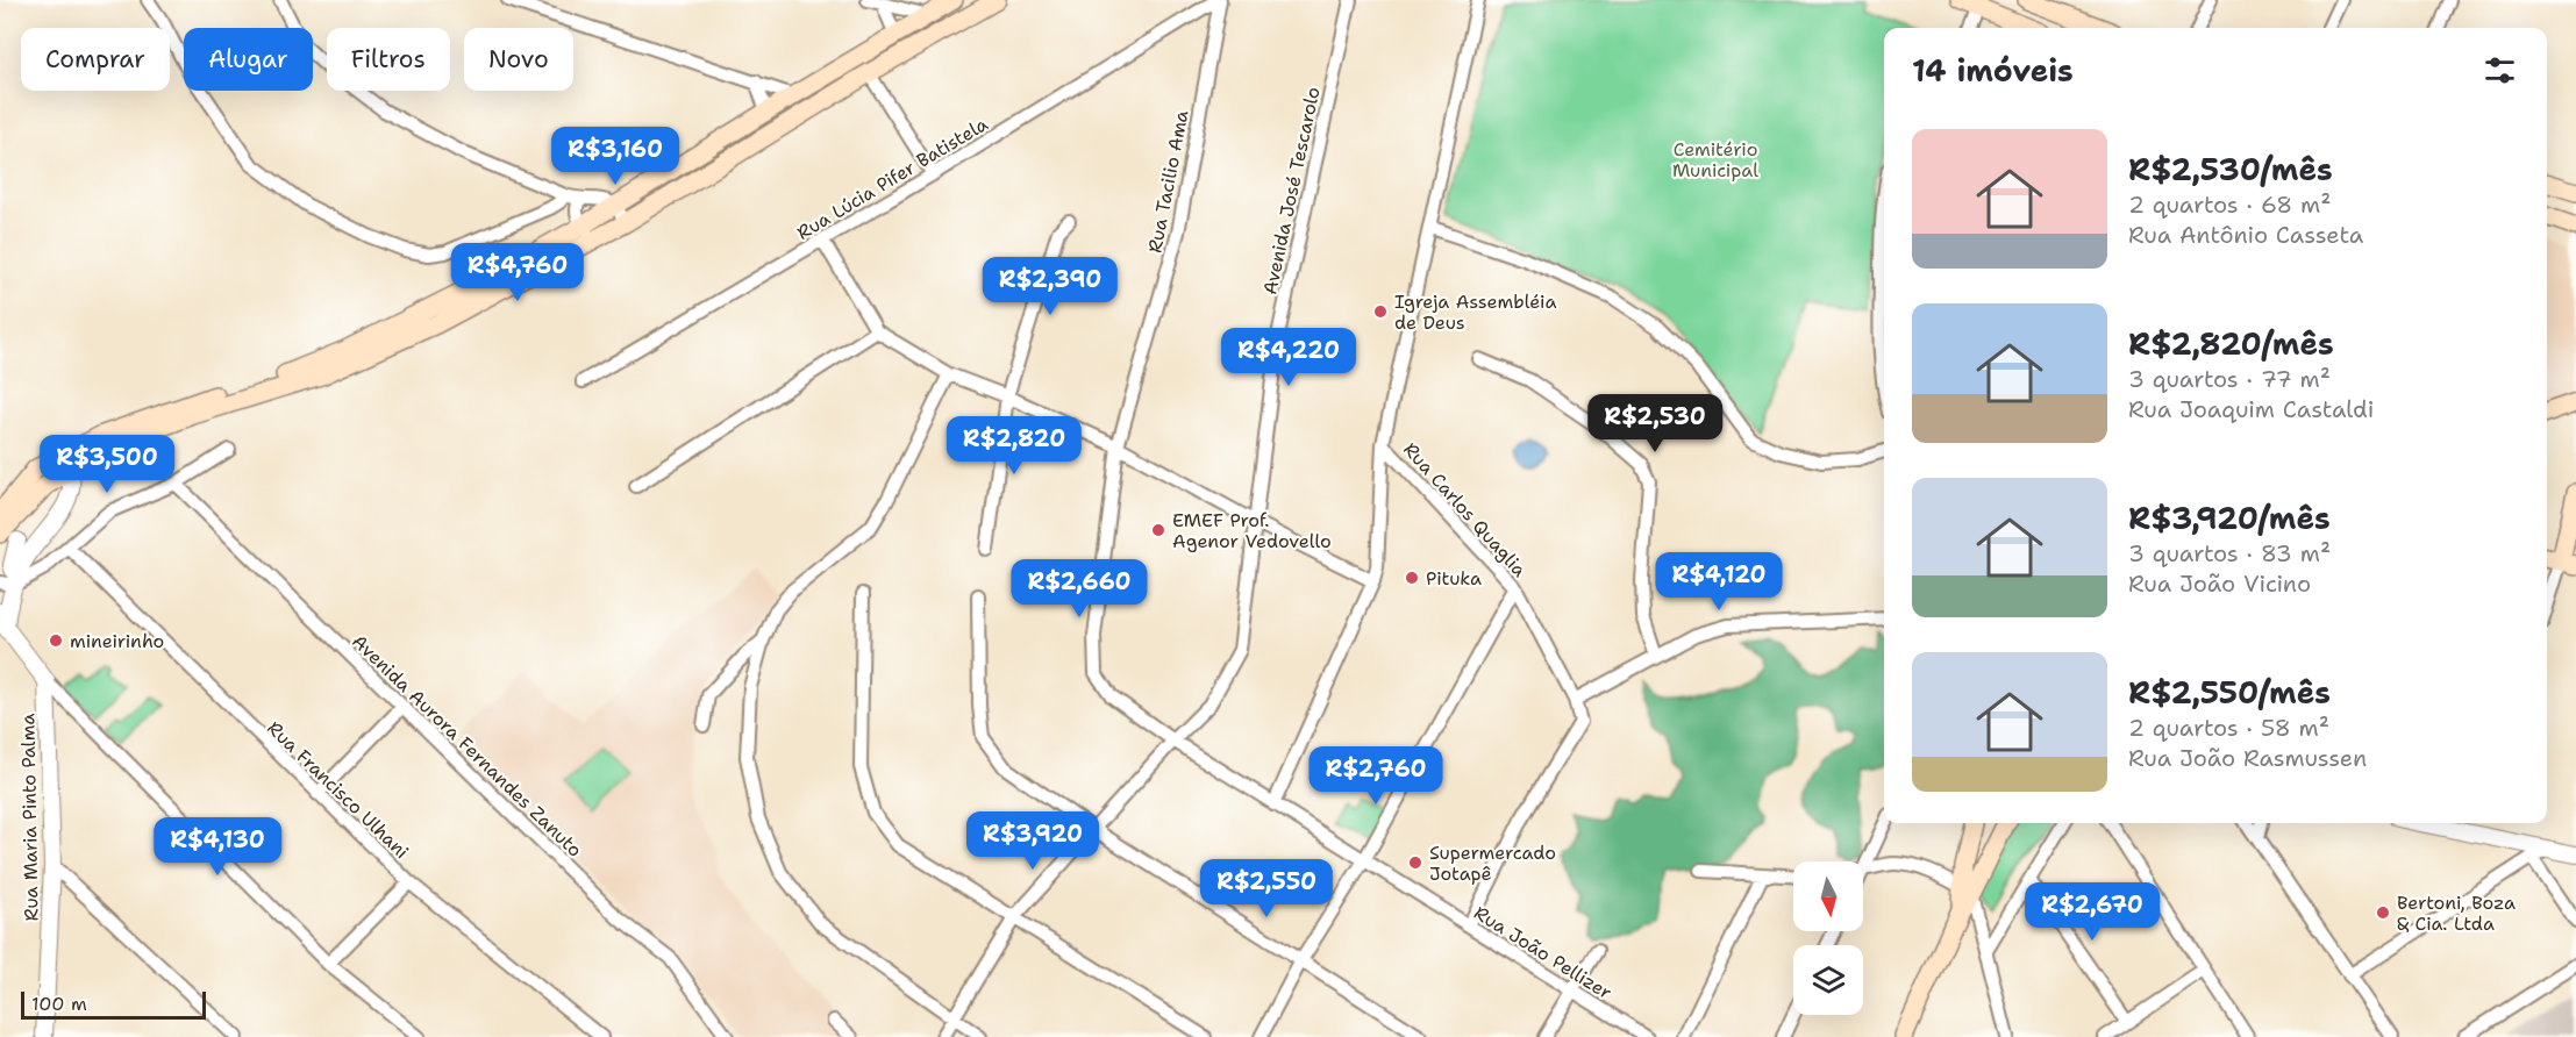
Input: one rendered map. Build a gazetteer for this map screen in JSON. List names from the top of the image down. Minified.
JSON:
{"streets":{"street":["Rua Lúcia Pifer Batistela","Rua Tacilio Ama","Avenida José Tescarolo","Rua Carlos Quaglia","Avenida Aurora Fernandes Zanuto","Rua Francisco Ulhani","Rua Maria Pinto Palma","Rua João Pellizer"]},"crossings":[["Rua Lúcia Pifer Batistela","Rua Tacilio Ama"],["Rua Tacilio Ama","Avenida José Tescarolo"],["Rua Tacilio Ama","Rua João Pellizer"],["Avenida José Tescarolo","Rua João Pellizer"],["Rua Carlos Quaglia","Rua João Pellizer"]],"parks":["Cemitério Municipal"],"places":["Igreja Assembléia de Deus","EMEF Prof. Agenor Vedovello","Pituka","mineirinho","Supermercado Jotapê","Bertoni, Boza & Cia. Ltda"],"scale_bar":"100 m","north":"bottom","page":{"chip":["Comprar","Alugar","Filtros","Novo"],"heading":"14 imóveis","list":[{"name":"R$2,530/mês","note":"2 quartos · 68 m² · Rua Antônio Casseta"},{"name":"R$2,820/mês","note":"3 quartos · 77 m² · Rua Joaquim Castaldi"},{"name":"R$3,920/mês","note":"3 quartos · 83 m² · Rua João Vicino"},{"name":"R$2,550/mês","note":"2 quartos · 58 m² · Rua João Rasmussen"}],"price":["R$3,160","R$4,760","R$2,390","R$4,220","R$2,530","R$2,820","R$3,500","R$4,120","R$2,660","R$2,760","R$3,920","R$4,130","R$2,550","R$2,670"],"scale":"100 m"}}
